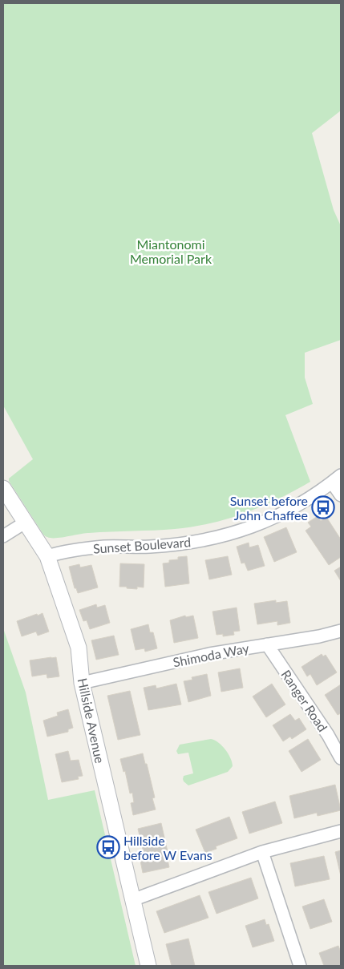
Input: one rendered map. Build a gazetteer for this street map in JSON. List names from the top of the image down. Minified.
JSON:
{"streets":{"street":["Sunset Boulevard","Shimoda Way","Ranger Road","Hillside Avenue"]},"crossings":[["Sunset Boulevard","Hillside Avenue"],["Shimoda Way","Ranger Road"],["Shimoda Way","Hillside Avenue"]],"parks":["Miantonomi Memorial Park"],"places":{"bus stop":["Sunset before John Chaffee","Hillside before W Evans"]}}
